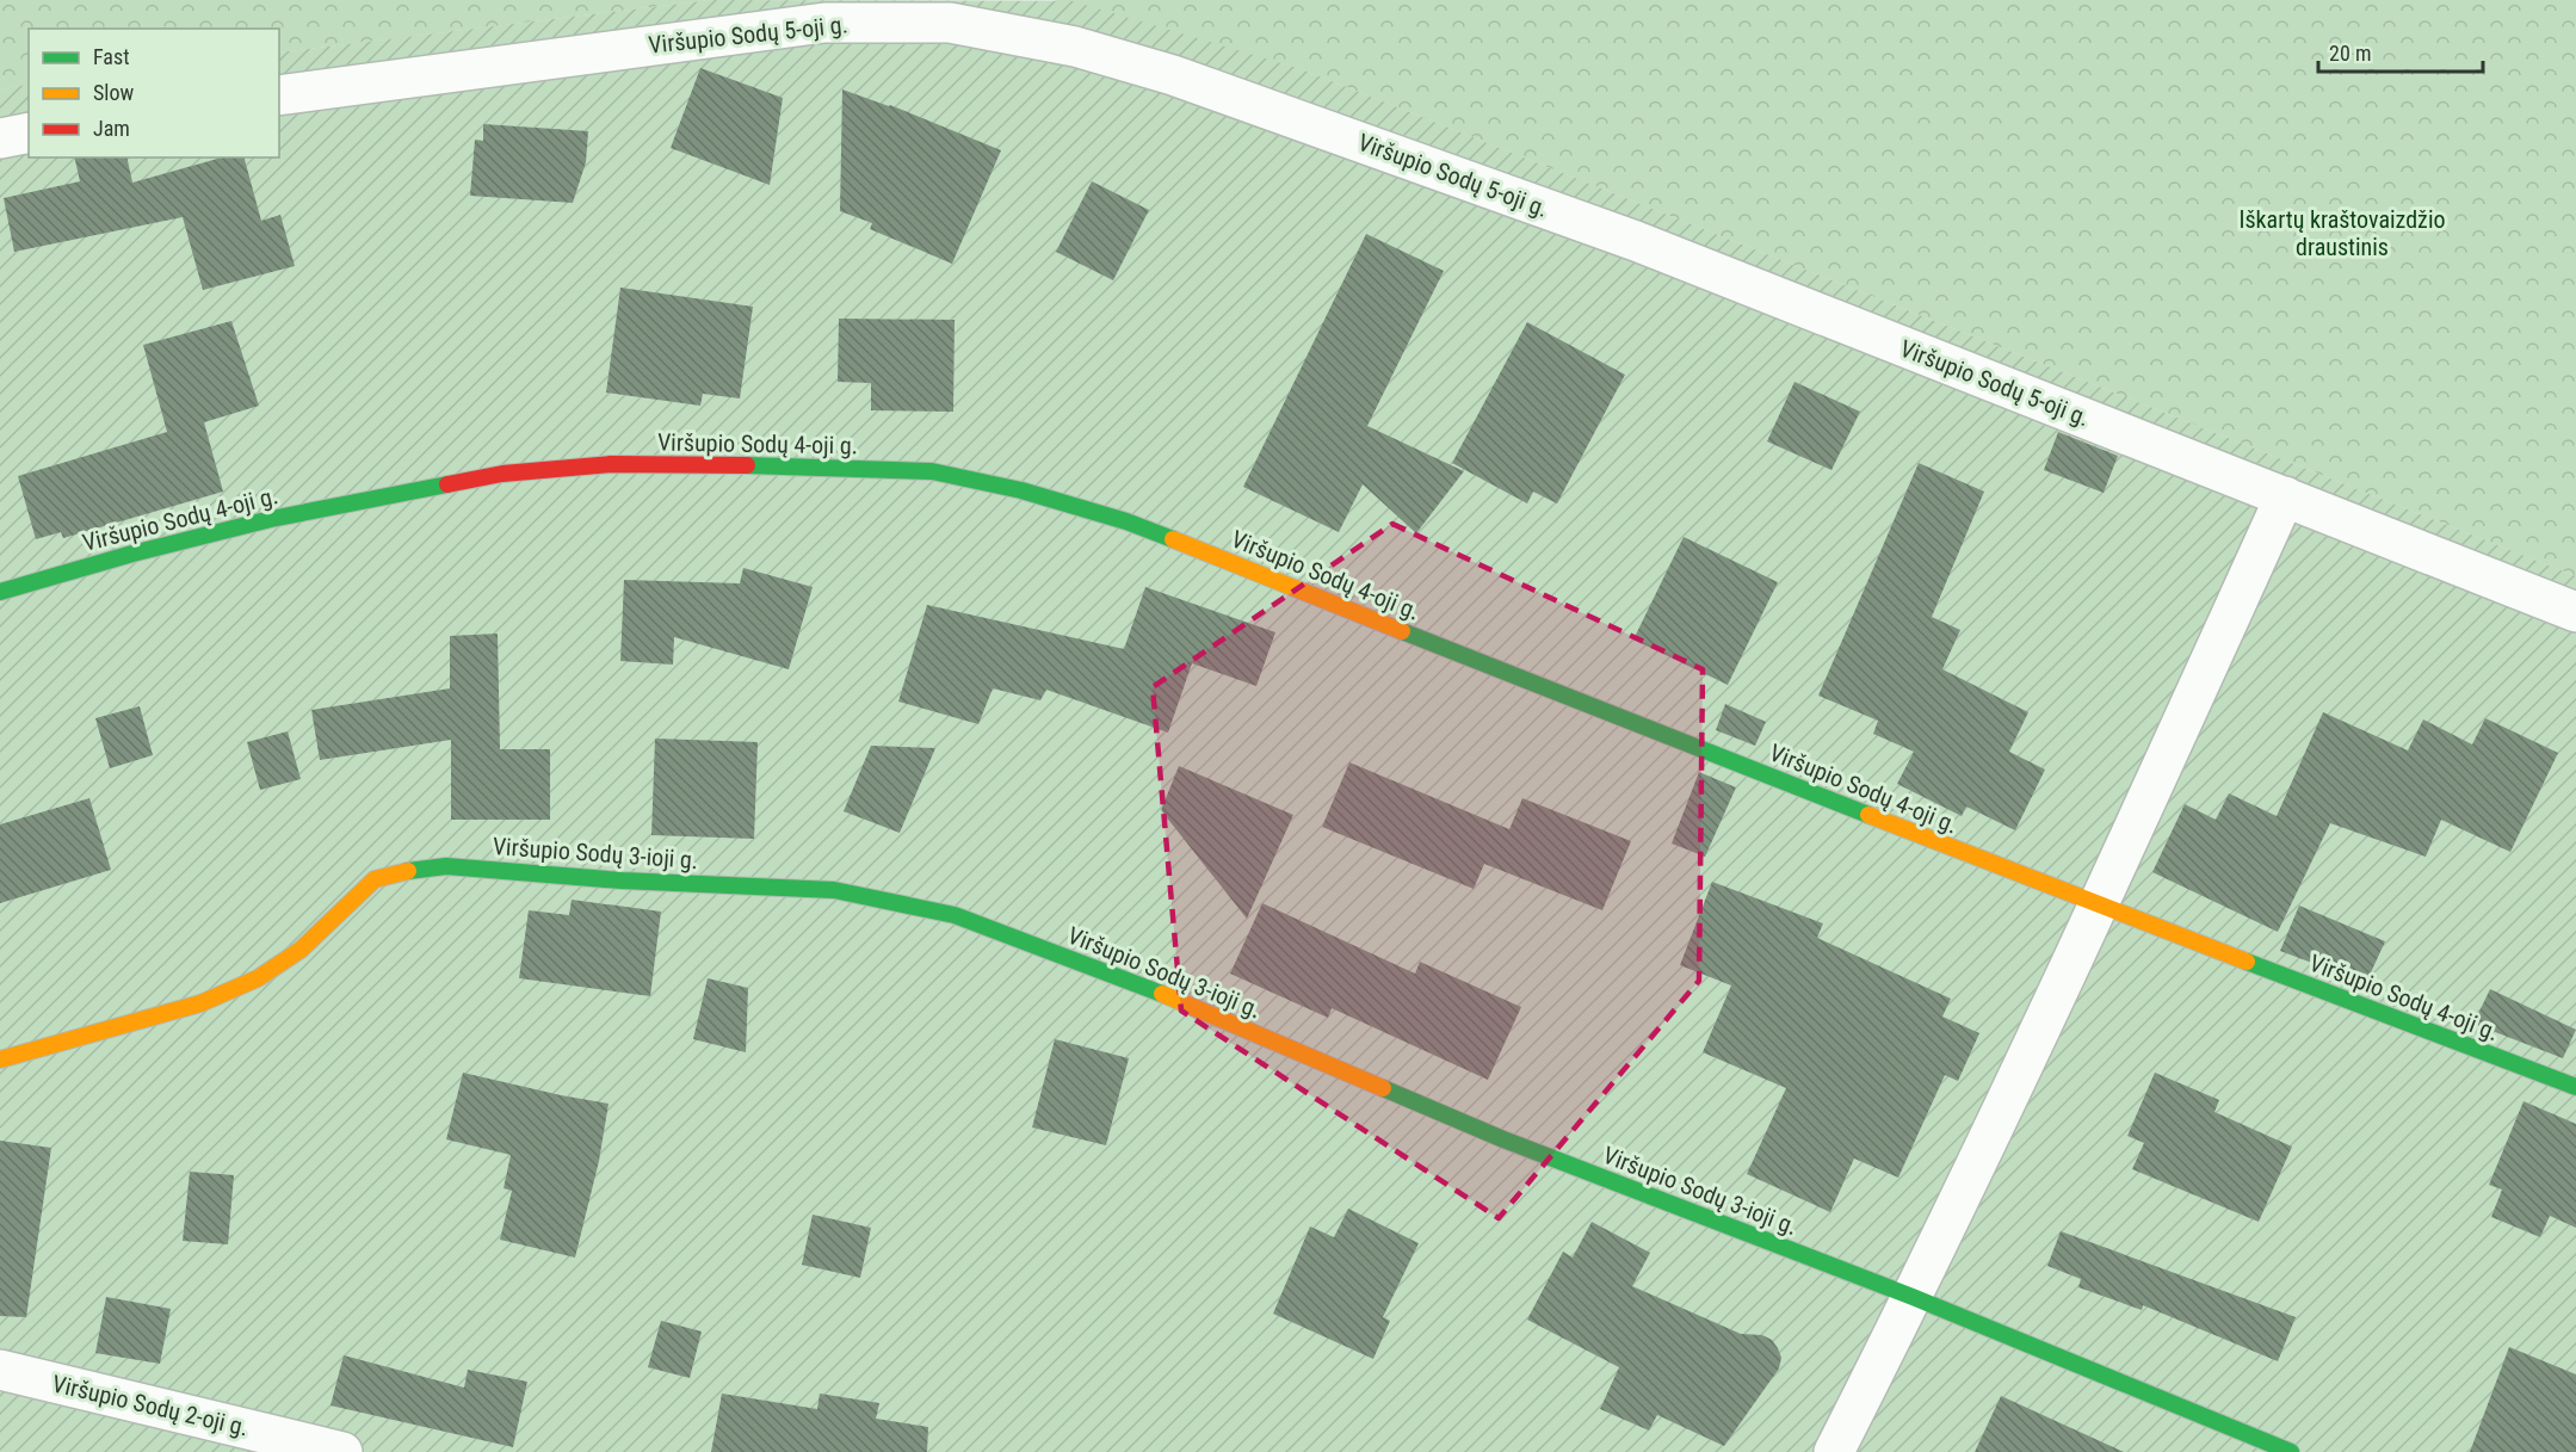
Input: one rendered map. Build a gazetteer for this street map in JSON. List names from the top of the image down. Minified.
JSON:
{"streets":{"street":["Viršupio Sodų 5-oji g.","Viršupio Sodų 4-oji g.","Viršupio Sodų 3-ioji g.","Viršupio Sodų 2-oji g."]},"parks":["Iškartų kraštovaizdžio draustinis"],"legend":["Fast","Slow","Jam"],"scale_bar":"20 m"}
